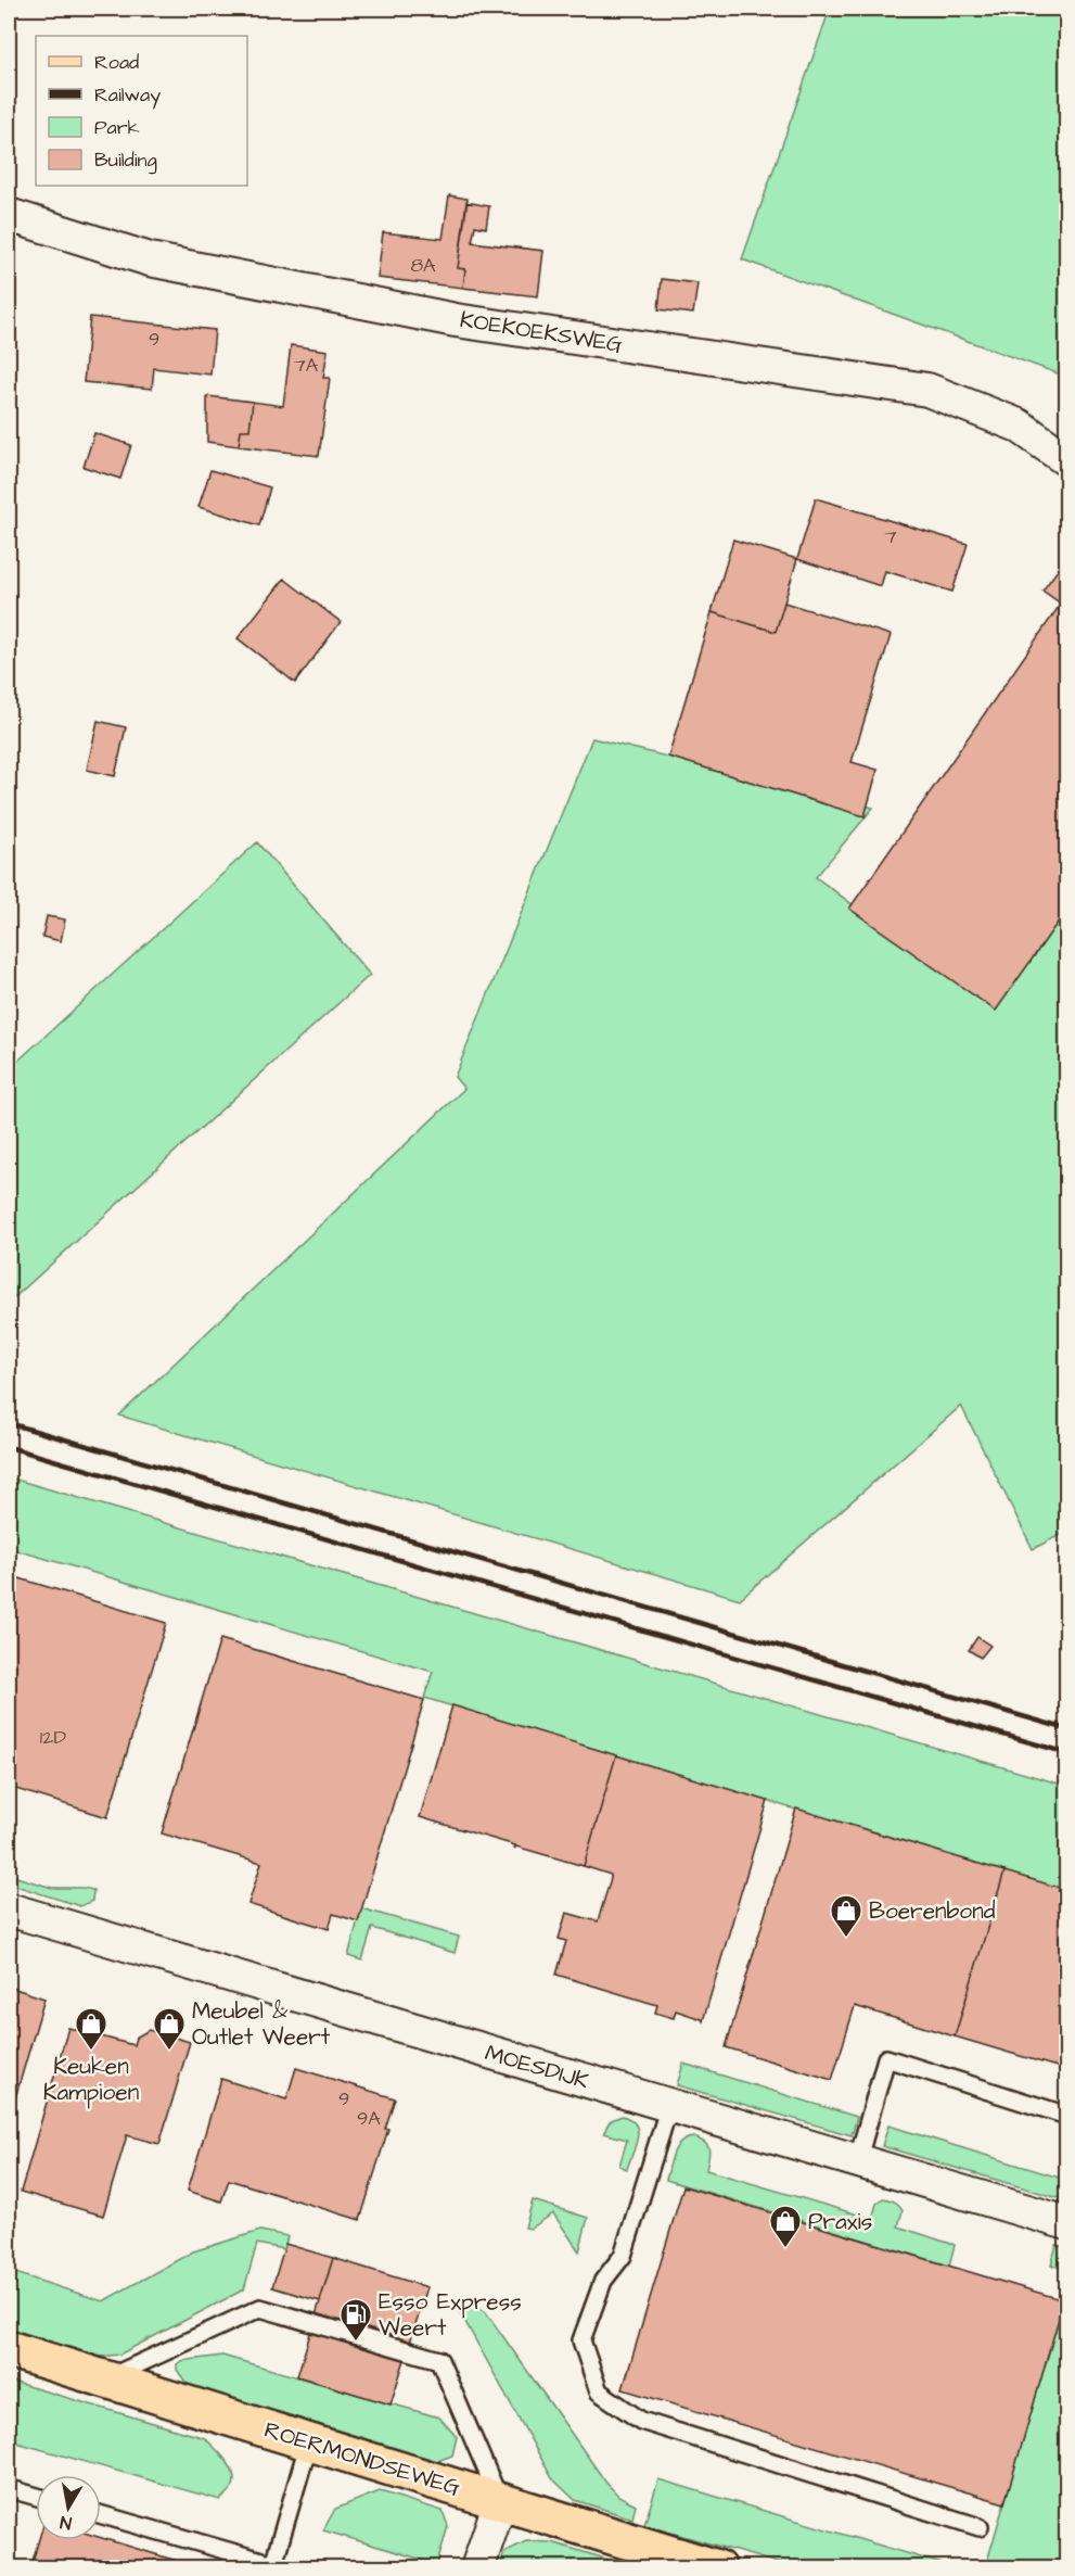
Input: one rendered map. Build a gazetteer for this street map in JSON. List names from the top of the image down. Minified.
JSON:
{"streets":{"main road":["ROERMONDSEWEG"],"street":["KOEKOEKSWEG","MOESDIJK"]},"places":{"shop":["Boerenbond","Keuken Kampioen","Meubel & Outlet Weert","Praxis"],"fuel station":["Esso Express Weert"]},"house_numbers":["8A","9","7A","7","12D","9","9A"],"legend":["Road","Railway","Park","Building"],"north":"bottom"}
